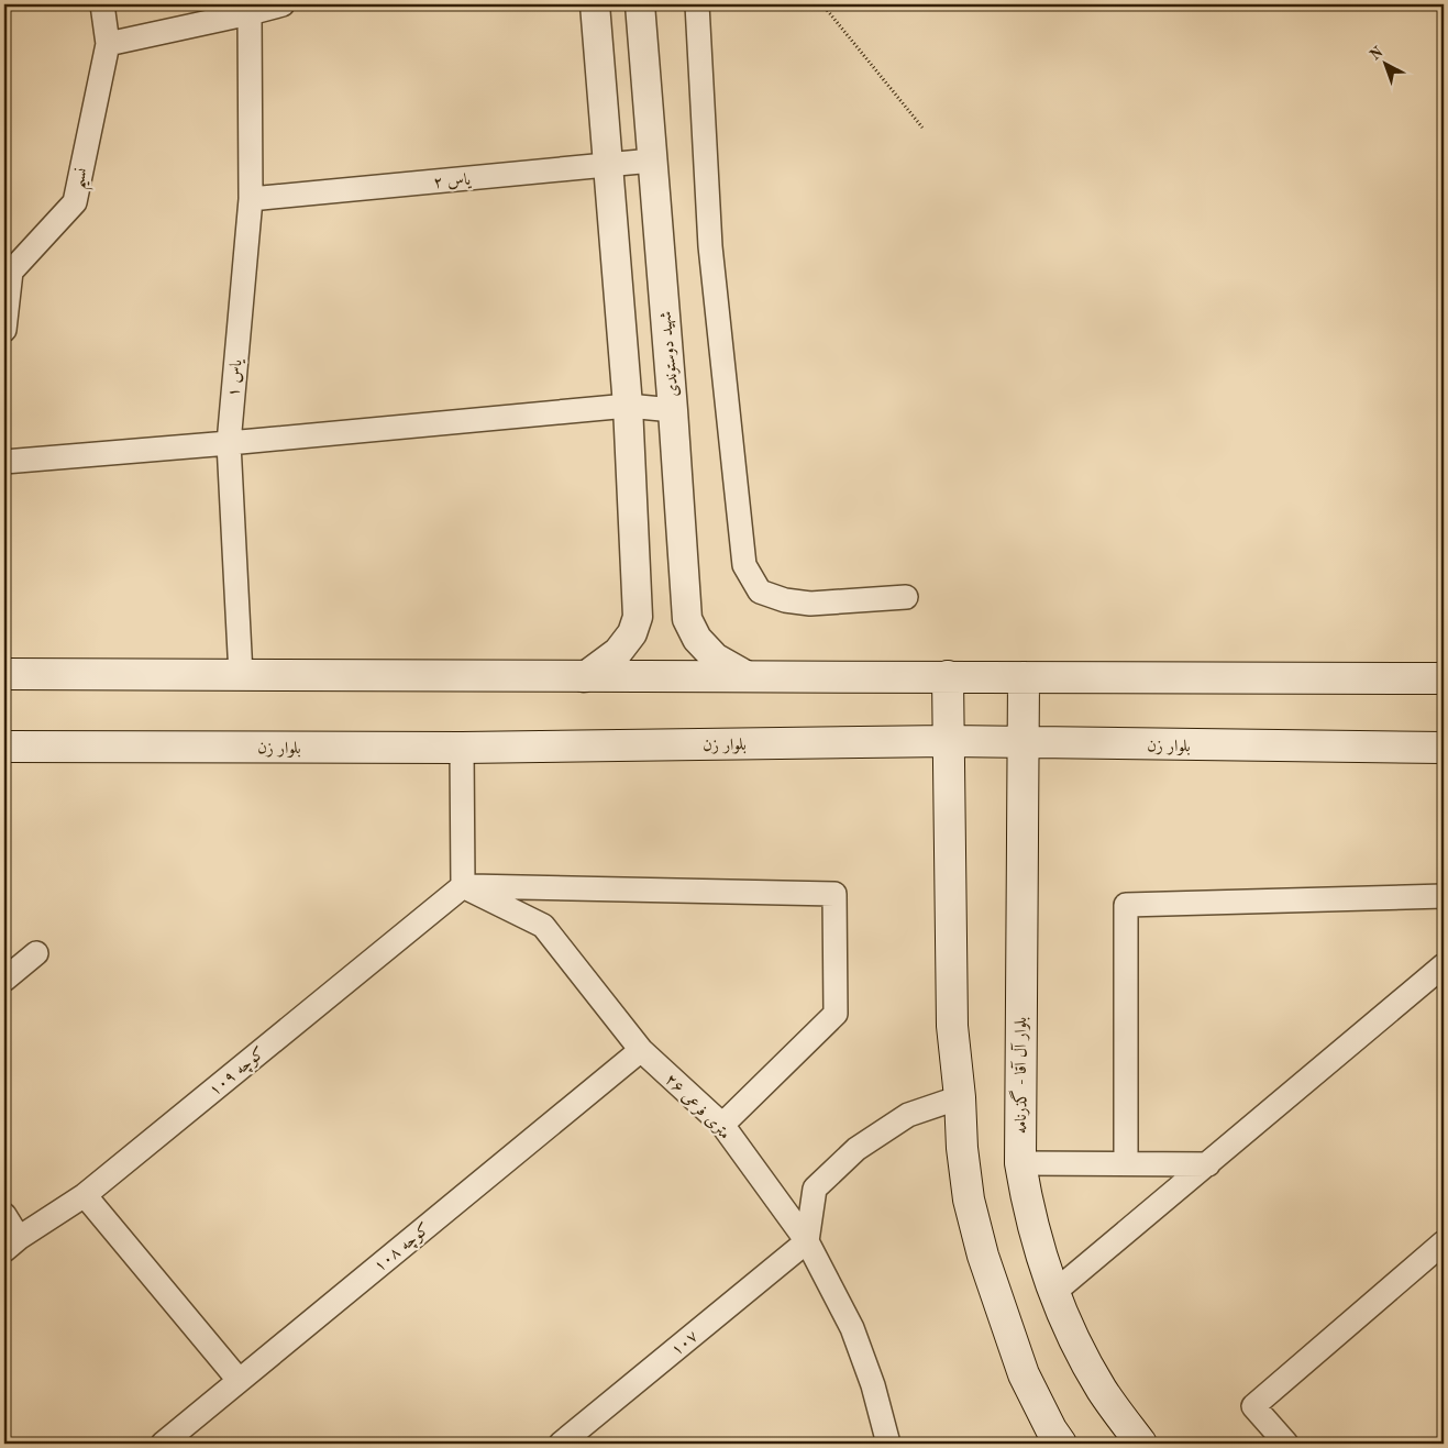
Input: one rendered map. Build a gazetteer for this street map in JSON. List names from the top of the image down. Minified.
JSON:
{"streets":{"main road":["بلوار زن","بلوار آل آقا - گذرنامه"],"street":["نسیم","یاس ۲","شهید دوستوندی","یاس ۱","کوچه ۱۰۹","۲۶ متری فرعی","کوچه ۱۰۸","۱۰۷"]},"crossings":[["یاس ۲","شهید دوستوندی"],["یاس ۲","یاس ۱"],["بلوار زن","بلوار آل آقا - گذرنامه"],["کوچه ۱۰۹","۲۶ متری فرعی"],["۲۶ متری فرعی","کوچه ۱۰۸"],["۲۶ متری فرعی","۱۰۷"]],"north":"top left"}
